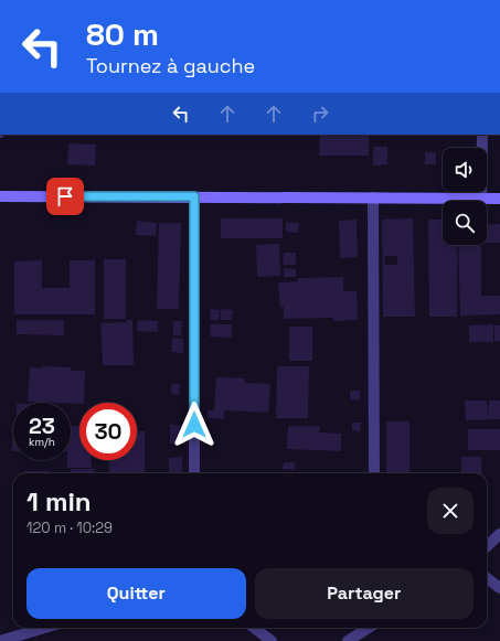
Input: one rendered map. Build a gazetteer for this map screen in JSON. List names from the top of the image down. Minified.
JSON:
{"page":{"turn":["80 m","Tournez à gauche"],"speed":"23 km/h","limit":"30","heading":["1 min","120 m · 10:29"],"buttons":["Quitter","Partager"]}}
